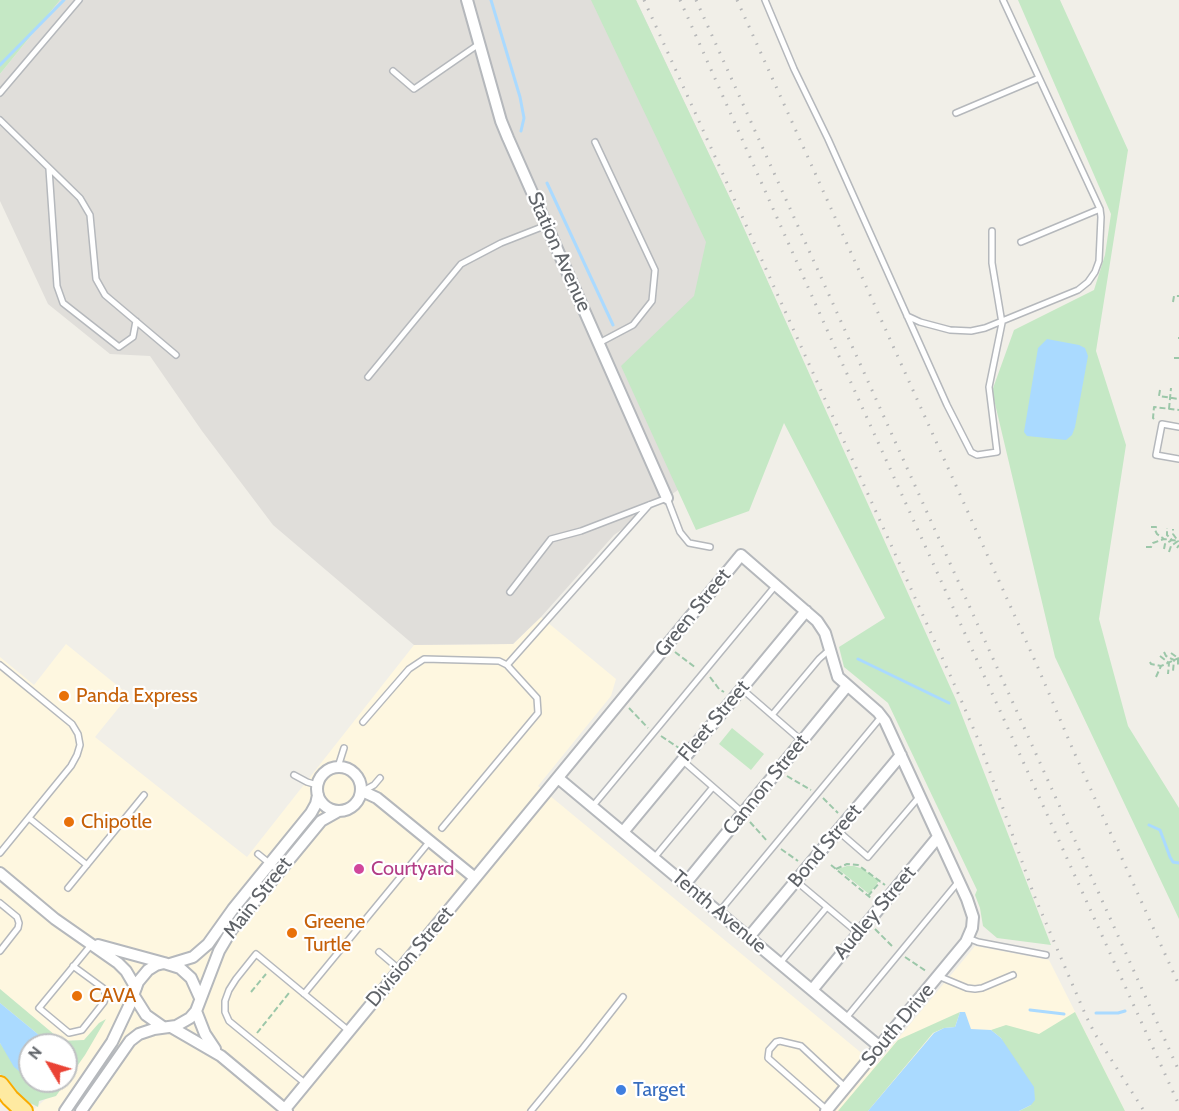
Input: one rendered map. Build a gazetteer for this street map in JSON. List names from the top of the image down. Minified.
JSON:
{"streets":{"street":["Station Avenue","Green Street","Fleet Street","Cannon Street","Bond Street","Main Street","Tenth Avenue","Audley Street","Division Street","South Drive"]},"crossings":[["Green Street","Fleet Street"],["Green Street","Cannon Street"],["Green Street","Bond Street"],["Green Street","Tenth Avenue"],["Green Street","Audley Street"],["Green Street","Division Street"],["Green Street","South Drive"],["Fleet Street","Tenth Avenue"],["Cannon Street","Tenth Avenue"],["Bond Street","Tenth Avenue"],["Tenth Avenue","Audley Street"],["Tenth Avenue","Division Street"],["Tenth Avenue","South Drive"]],"places":["Panda Express","Chipotle","Courtyard","Greene Turtle","CAVA","Target"],"north":"top left"}
